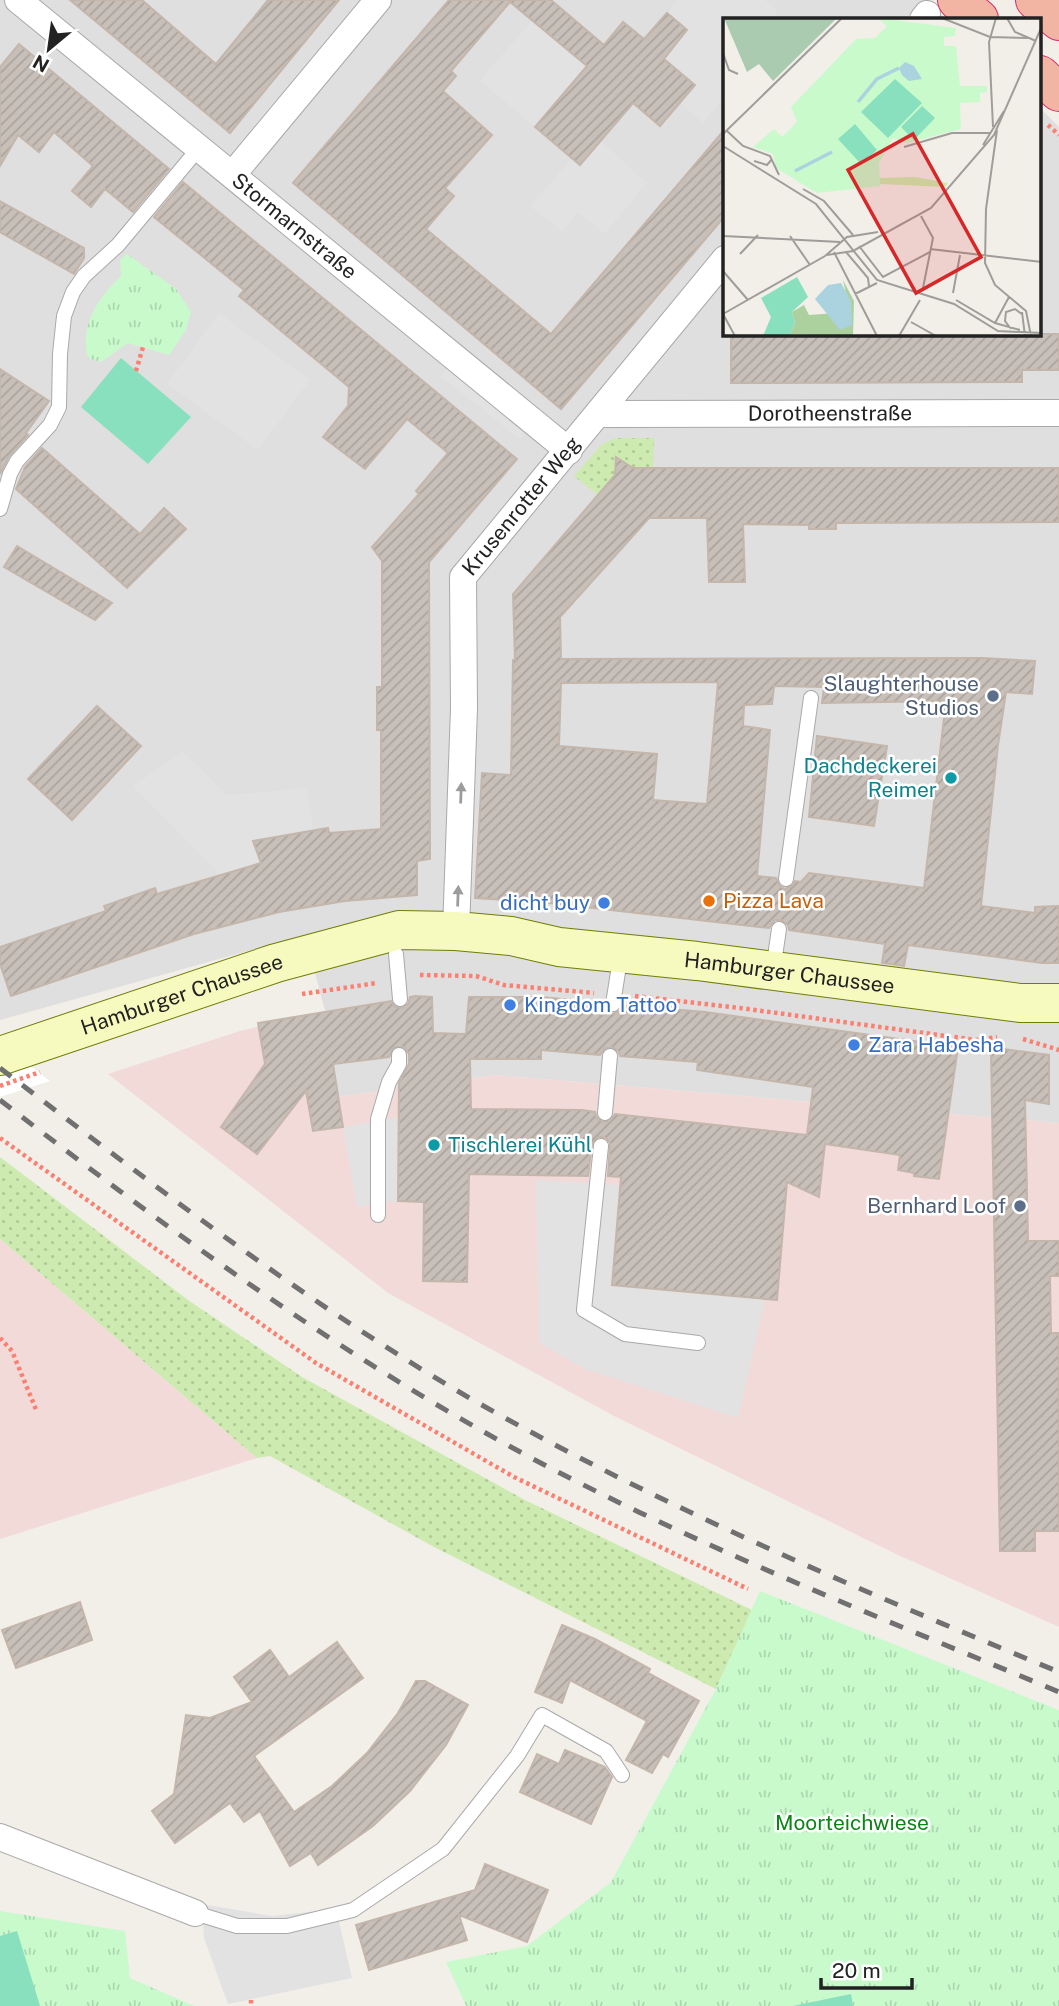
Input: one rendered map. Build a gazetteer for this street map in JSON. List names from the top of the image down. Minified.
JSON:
{"streets":{"main road":["Hamburger Chaussee"],"street":["Stormarnstraße","Dorotheenstraße","Krusenrotter Weg"]},"crossings":[["Stormarnstraße","Krusenrotter Weg"],["Dorotheenstraße","Krusenrotter Weg"],["Krusenrotter Weg","Hamburger Chaussee"]],"one_way":["Krusenrotter Weg"],"parks":["Moorteichwiese"],"places":["Slaughterhouse Studios","Dachdeckerei Reimer","Pizza Lava","dicht buy","Kingdom Tattoo","Zara Habesha","Tischlerei Kühl","Bernhard Loof"],"scale_bar":"20 m","north":"bottom left"}
